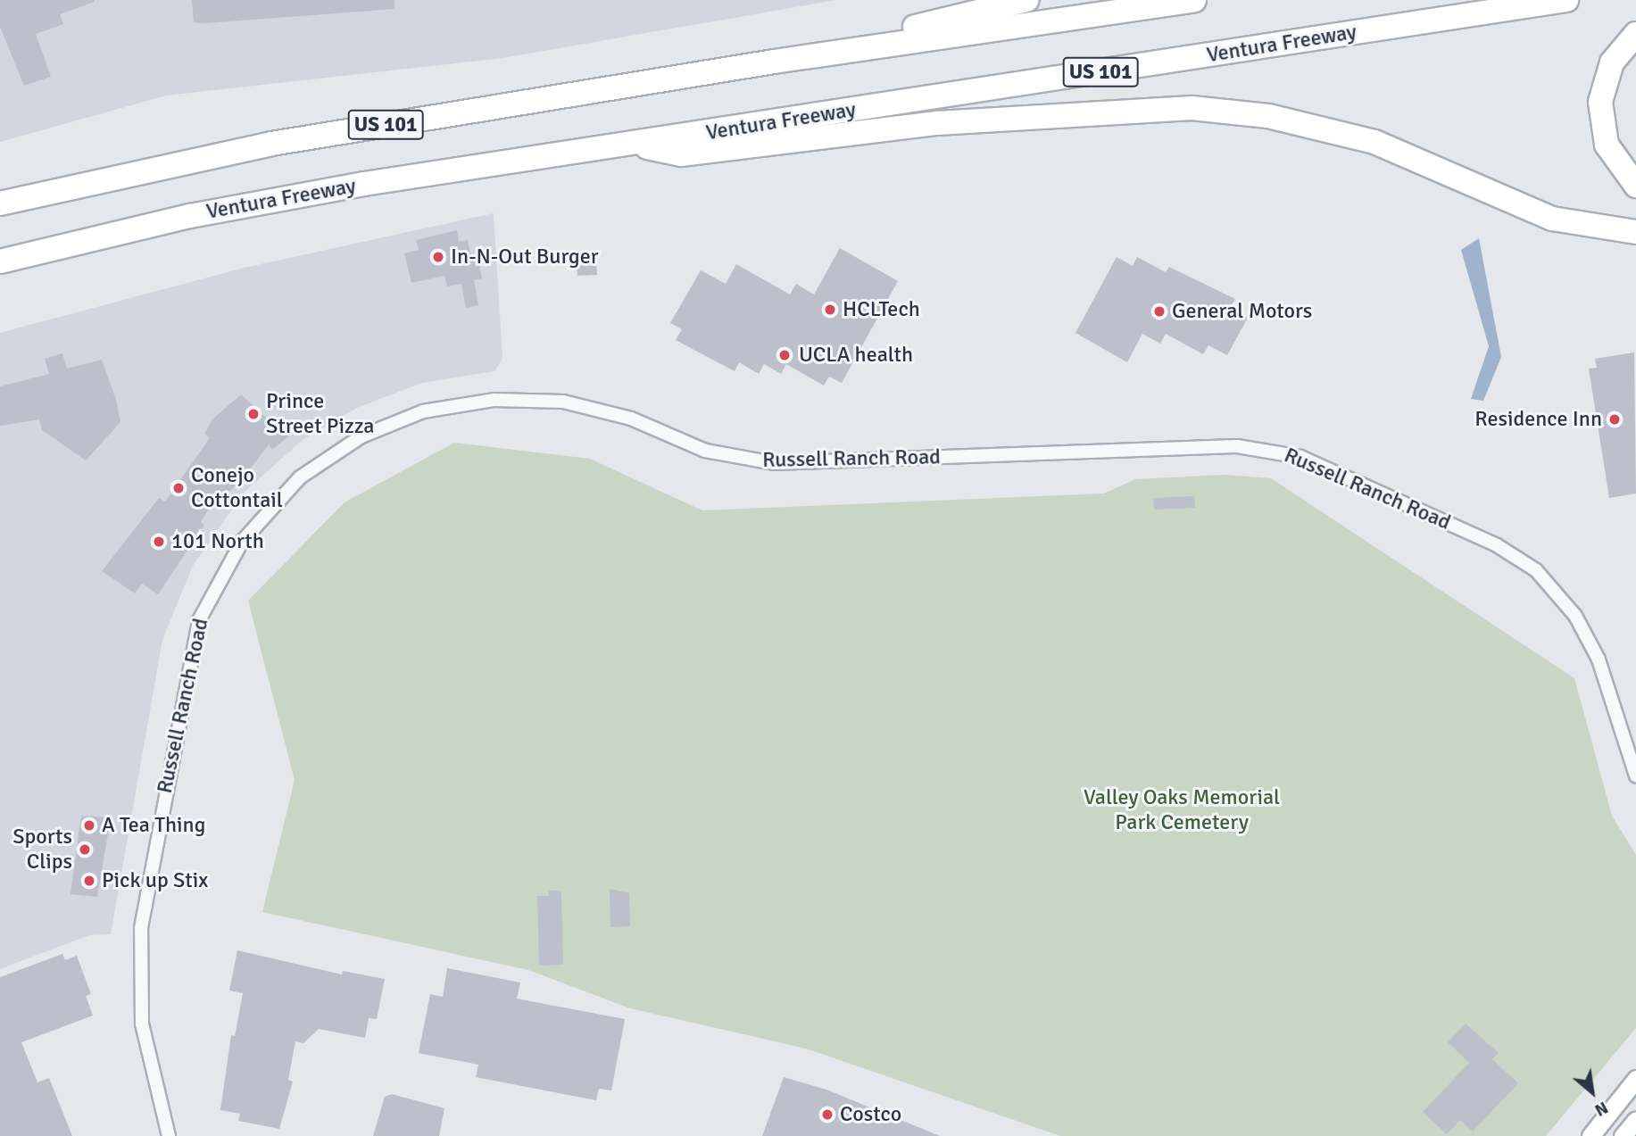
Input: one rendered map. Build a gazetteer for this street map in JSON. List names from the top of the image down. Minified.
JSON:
{"streets":{"highway":["Ventura Freeway","US 101"],"street":["Russell Ranch Road"]},"parks":["Valley Oaks Memorial Park Cemetery"],"places":["In-N-Out Burger","HCLTech","General Motors","UCLA health","Prince Street Pizza","Residence Inn","Conejo Cottontail","101 North","A Tea Thing","Sports Clips","Pick up Stix","Costco"],"north":"bottom right"}
